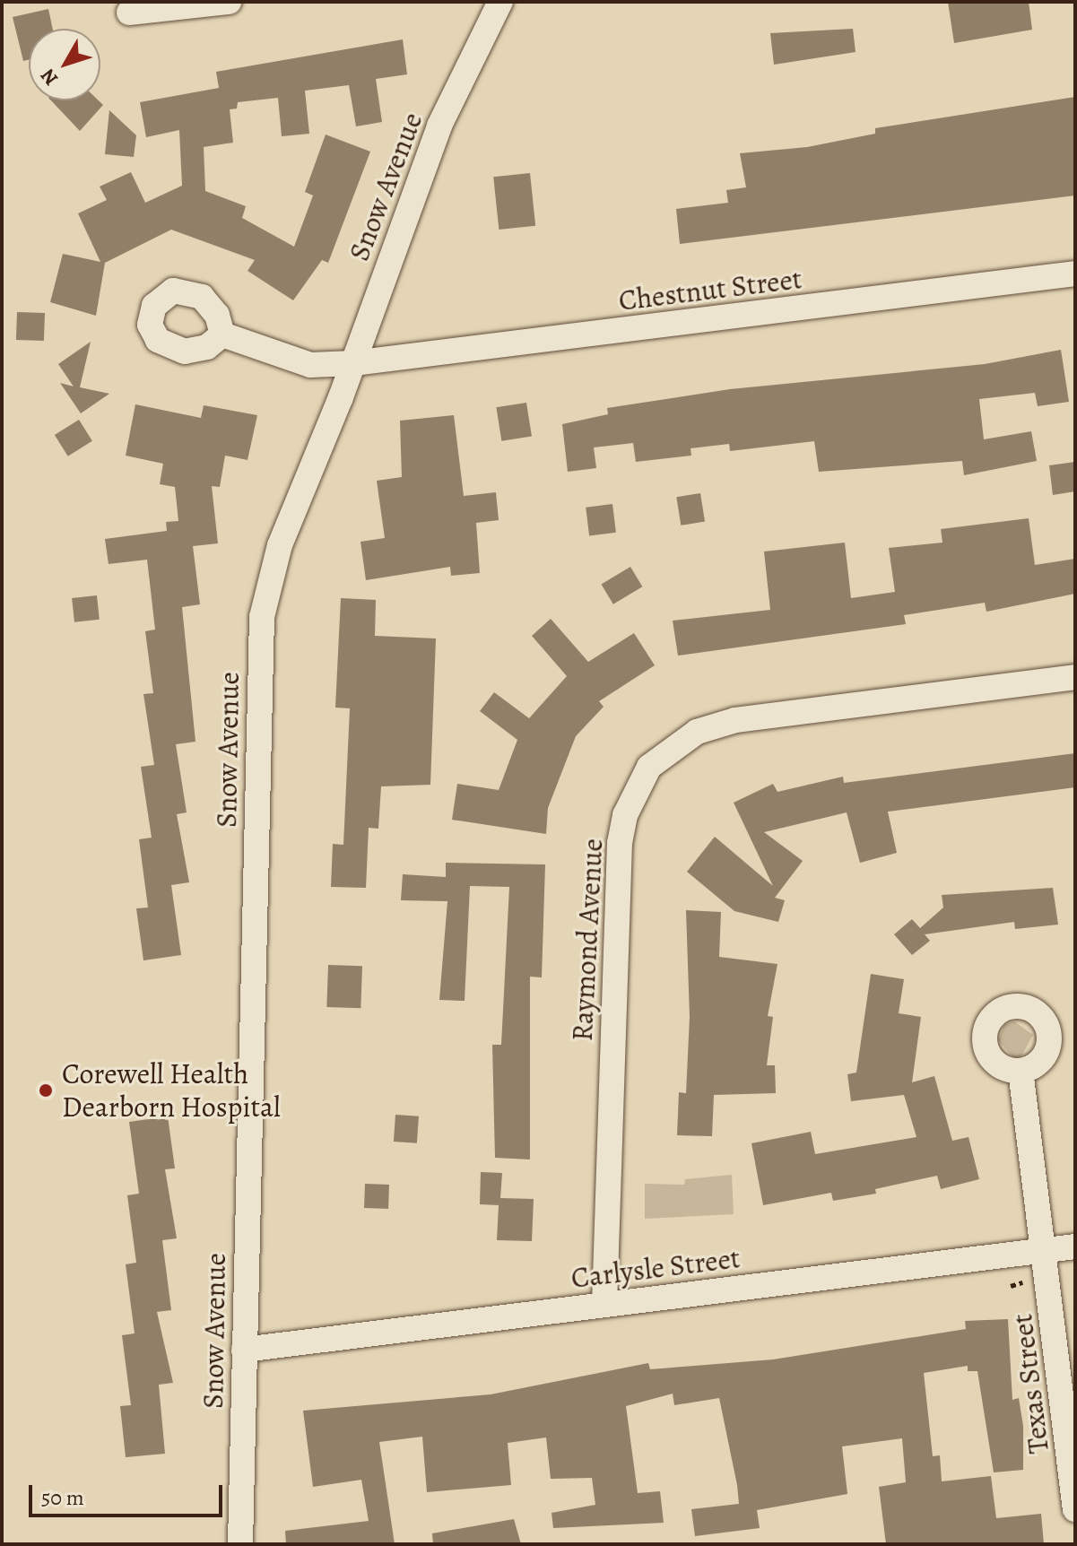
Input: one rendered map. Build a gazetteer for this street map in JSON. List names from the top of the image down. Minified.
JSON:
{"streets":{"street":["Snow Avenue","Chestnut Street","Raymond Avenue","Carlysle Street","Texas Street"]},"crossings":[["Snow Avenue","Chestnut Street"],["Snow Avenue","Carlysle Street"],["Raymond Avenue","Carlysle Street"],["Carlysle Street","Texas Street"]],"places":["Corewell Health Dearborn Hospital"],"scale_bar":"50 m","north":"bottom left"}
